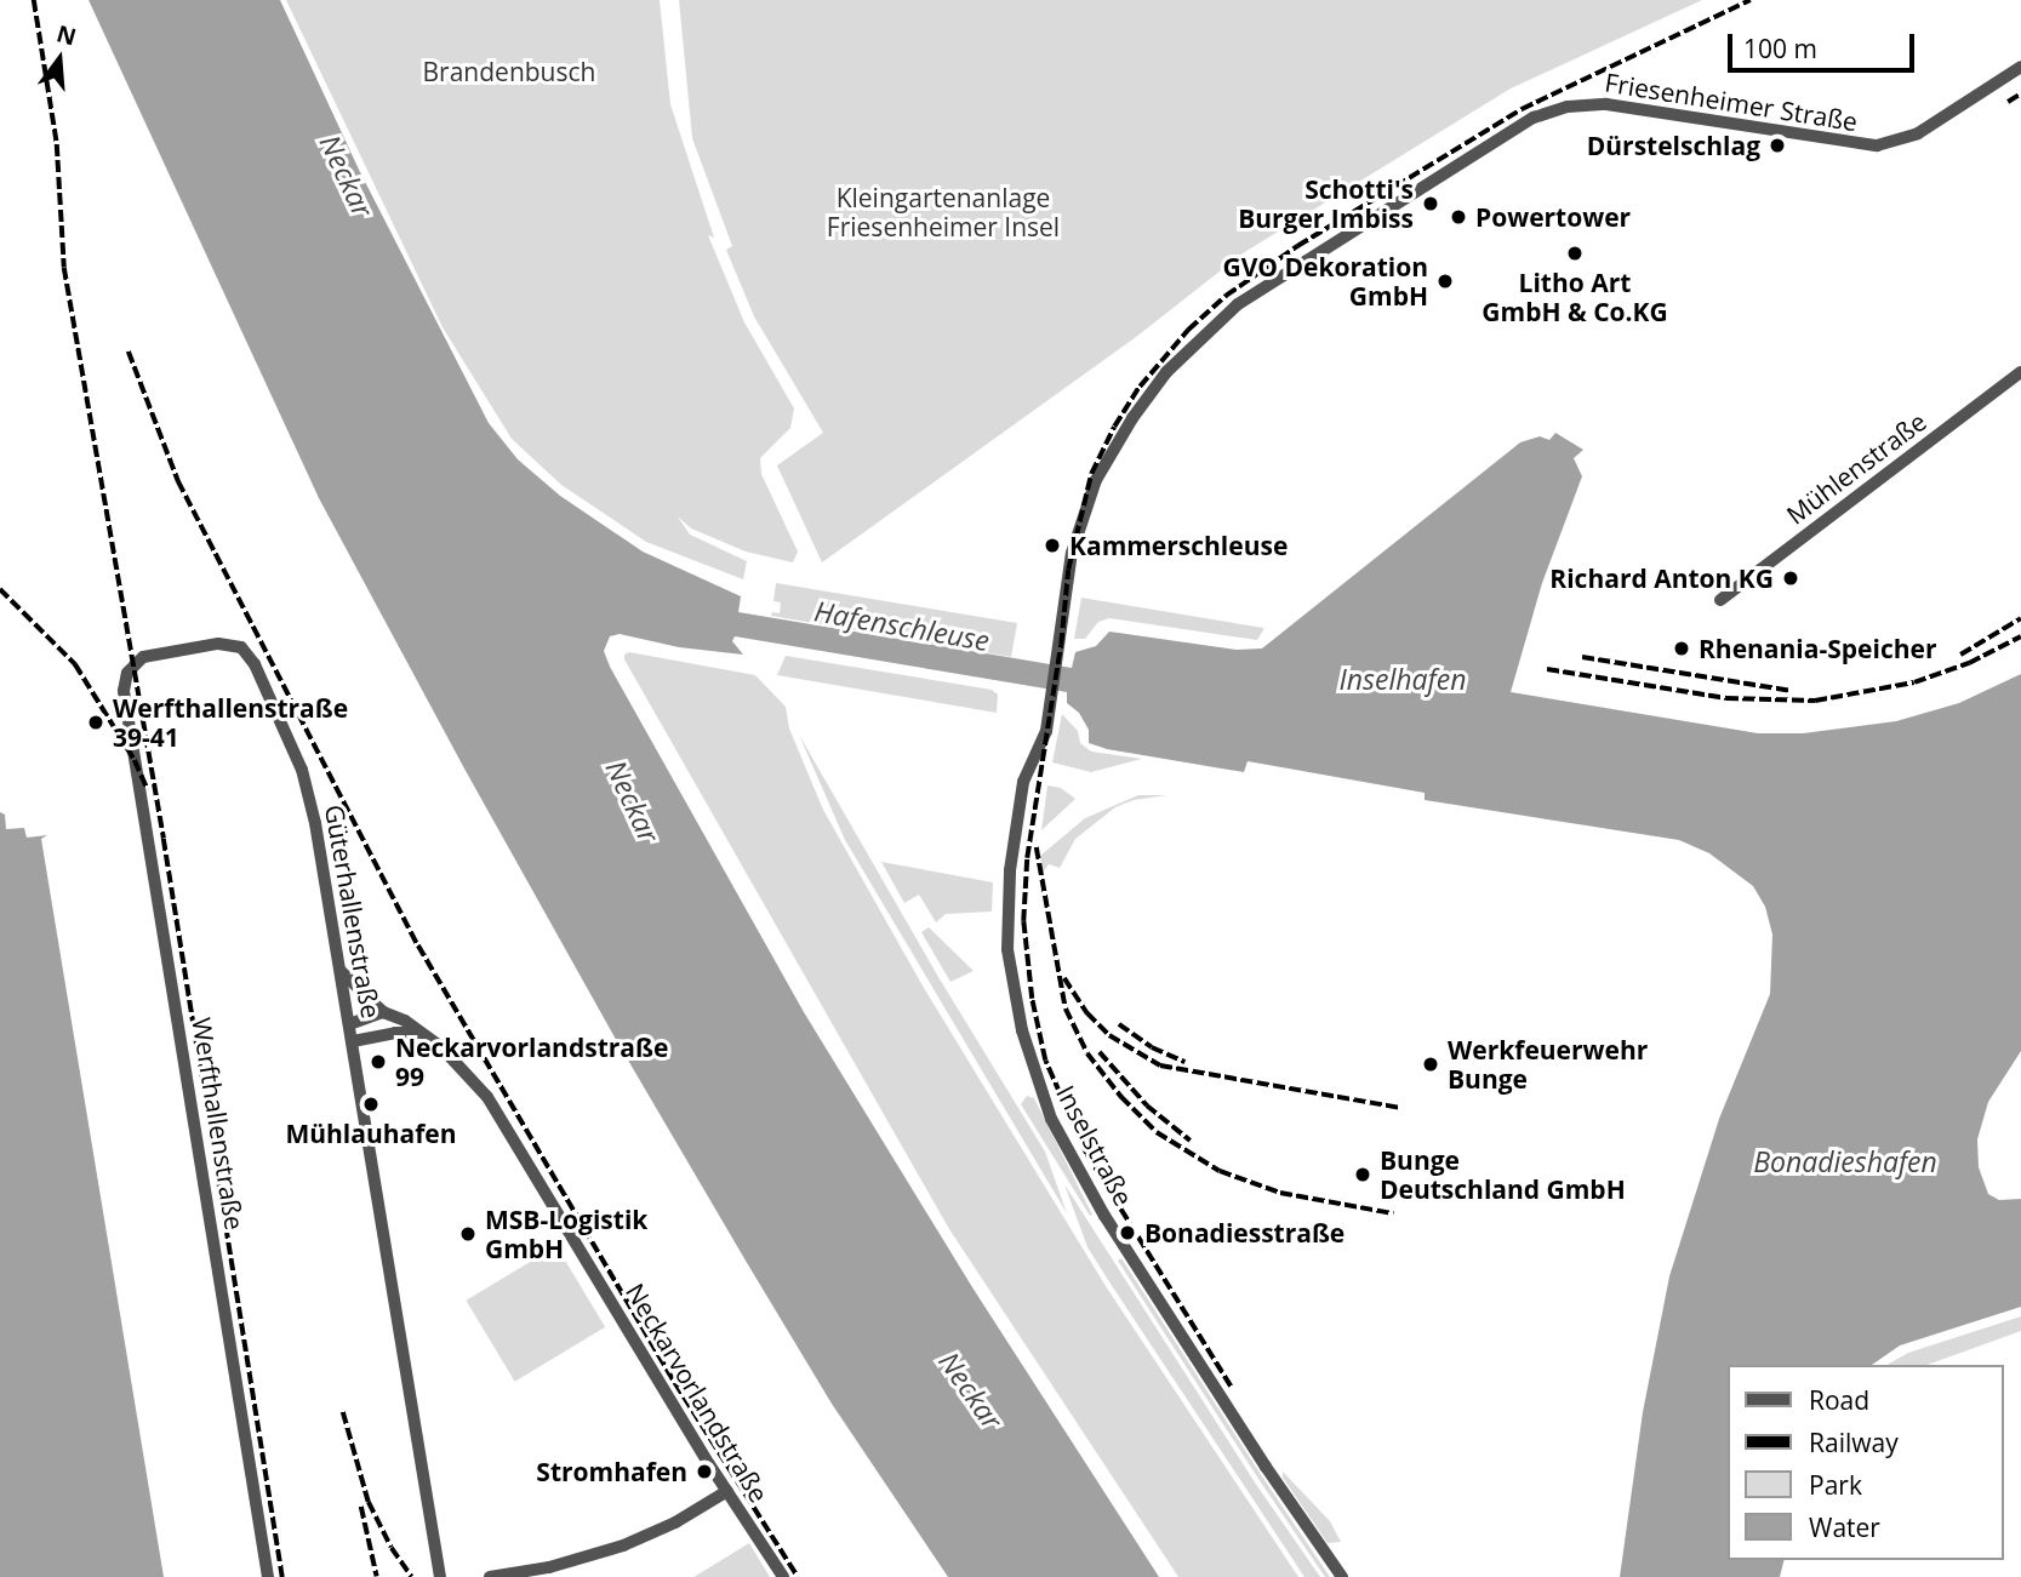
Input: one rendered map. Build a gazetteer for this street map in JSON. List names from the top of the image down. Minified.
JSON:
{"streets":{"street":["Friesenheimer Straße","Mühlenstraße","Güterhallenstraße","Werfthallenstraße","Inselstraße","Neckarvorlandstraße"]},"crossings":[["Friesenheimer Straße","Inselstraße"],["Güterhallenstraße","Werfthallenstraße"],["Güterhallenstraße","Neckarvorlandstraße"]],"water":["Neckar","Hafenschleuse","Inselhafen","Bonadieshafen"],"parks":["Brandenbusch","Kleingartenanlage Friesenheimer Insel"],"places":["Dürstelschlag","Schotti's Burger Imbiss","Powertower","Litho Art GmbH & Co.KG","GVO Dekoration GmbH","Kammerschleuse","Richard Anton KG","Rhenania-Speicher","Werfthallenstraße 39-41","Neckarvorlandstraße 99","Werkfeuerwehr Bunge","Mühlauhafen","Bunge Deutschland GmbH","Bonadiesstraße","MSB-Logistik GmbH","Stromhafen"],"legend":["Road","Railway","Park","Water"],"scale_bar":"100 m","north":"top"}
